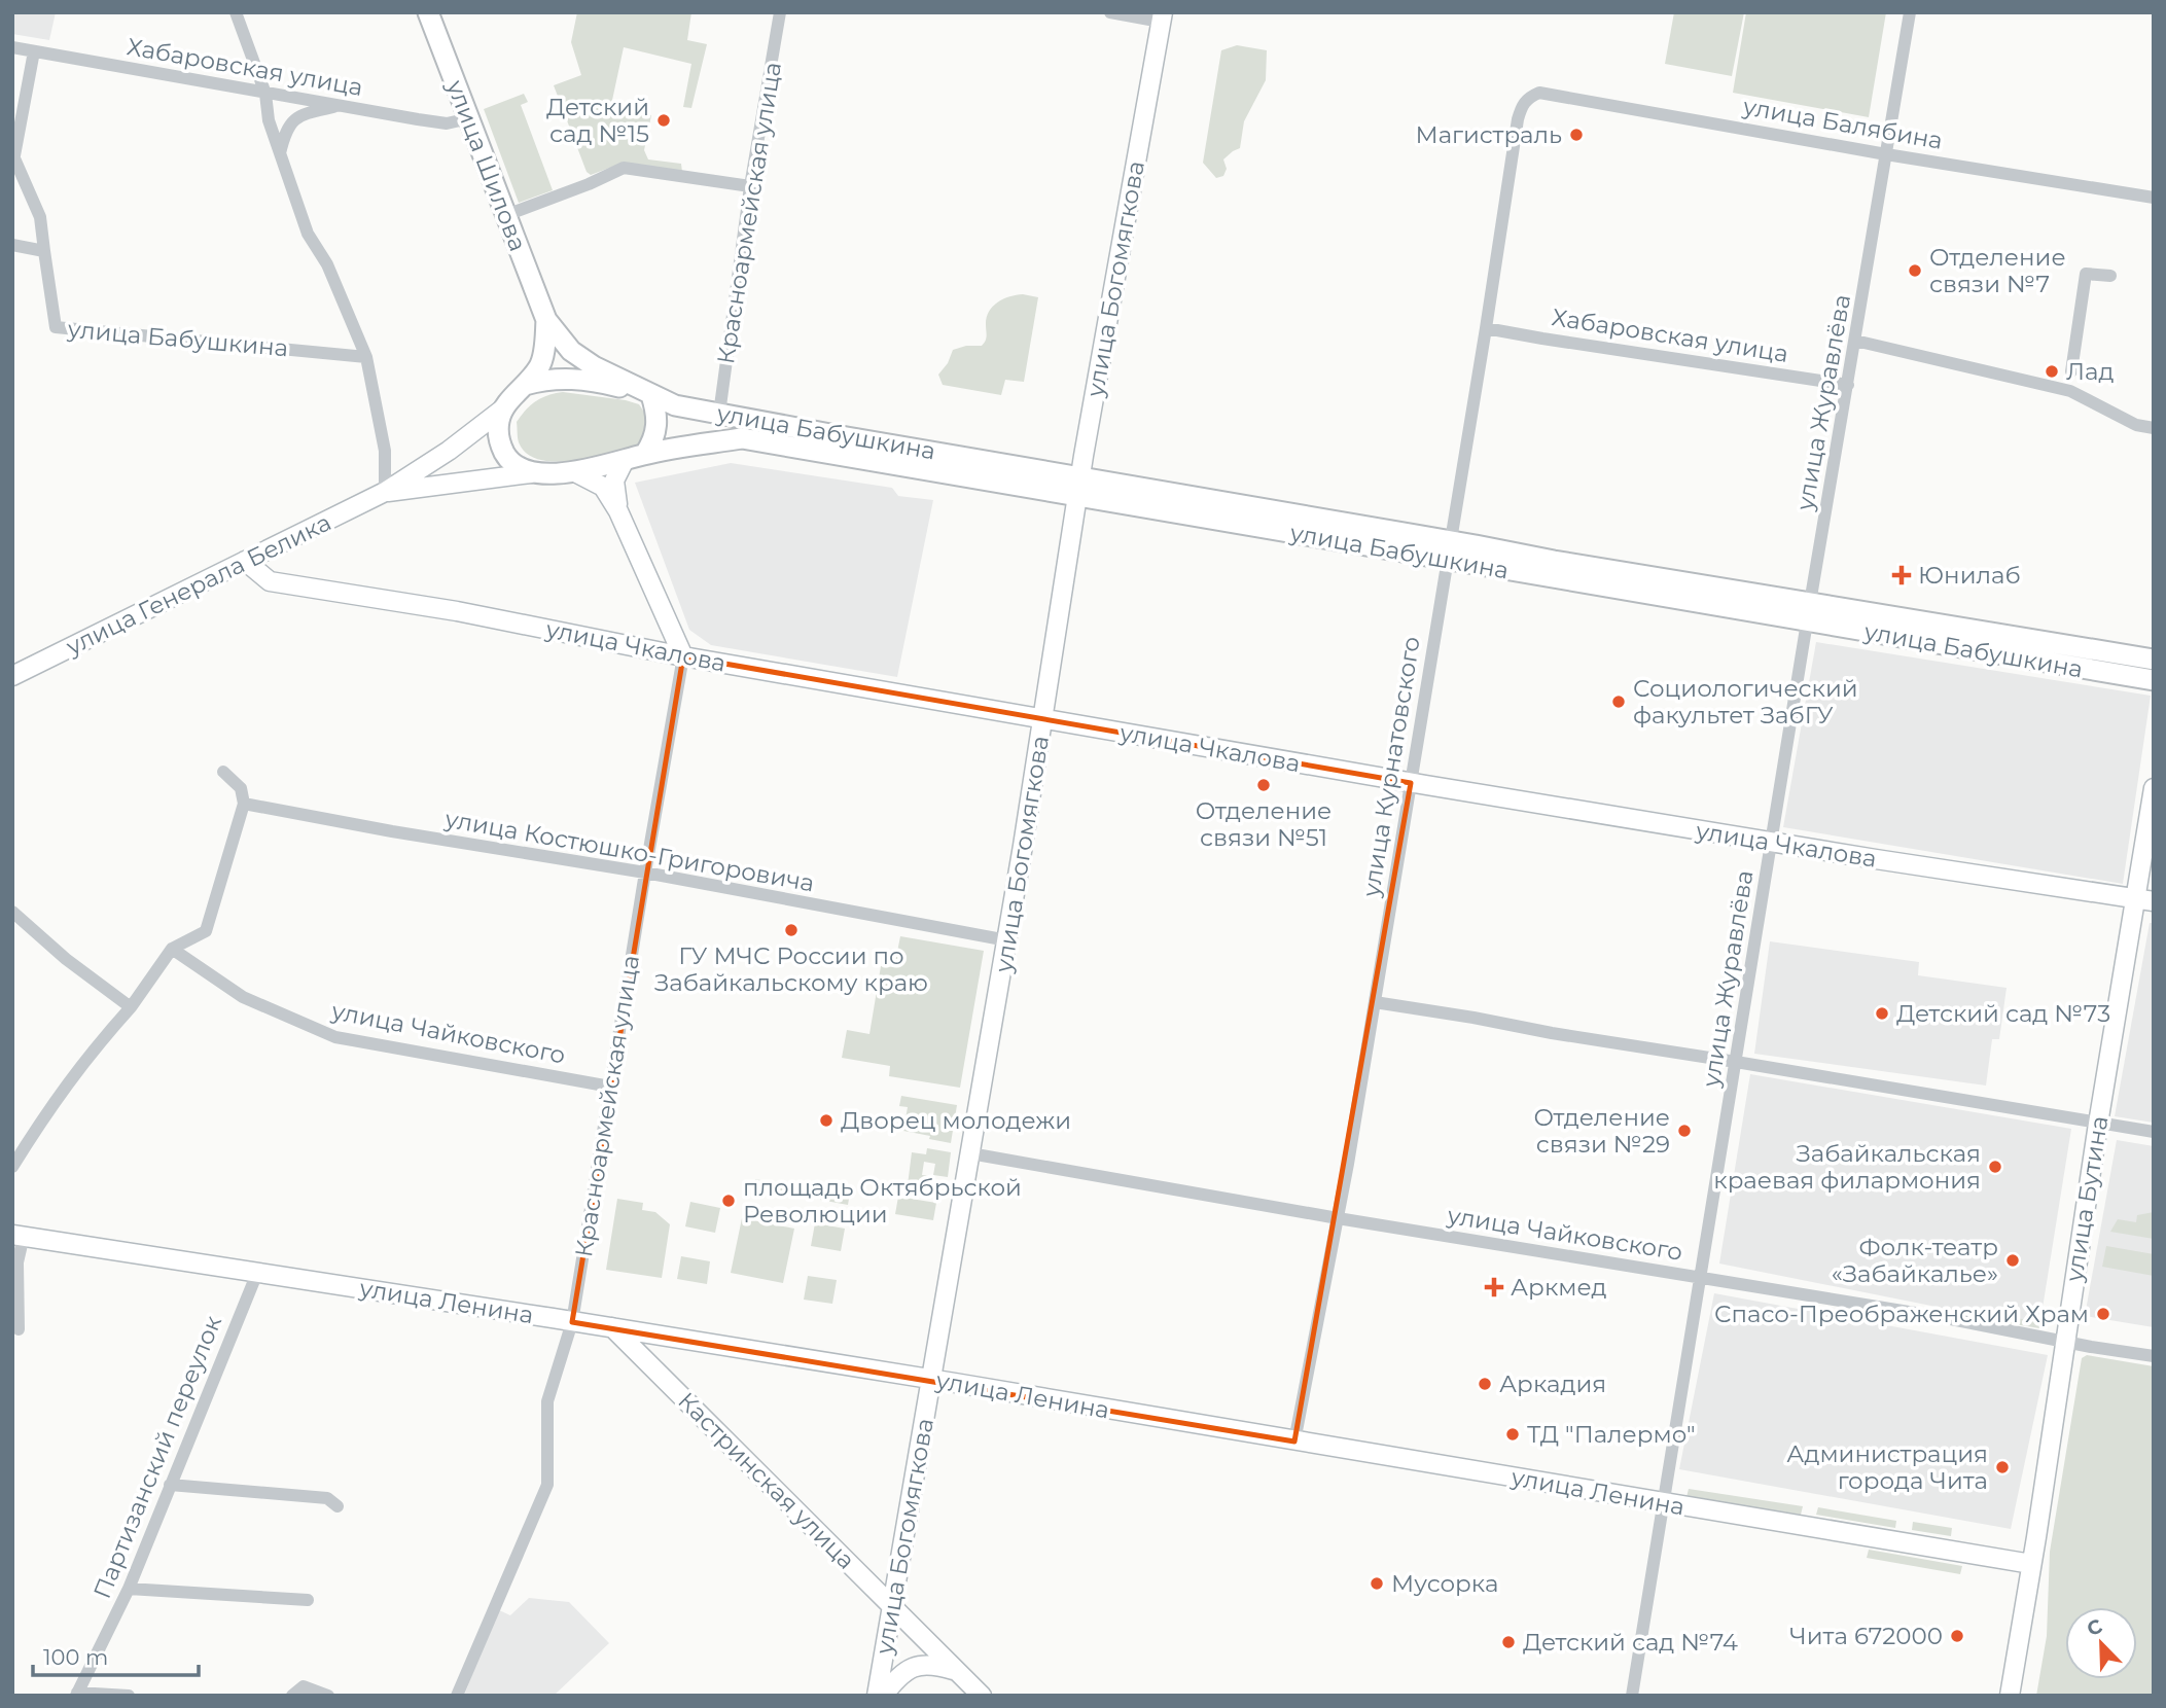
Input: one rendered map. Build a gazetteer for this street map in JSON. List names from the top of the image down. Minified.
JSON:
{"streets":{"main road":["улица Шилова","улица Богомягкова","улица Бабушкина","улица Генерала Белика","улица Чкалова","улица Бутина","улица Ленина","Кастринская улица"],"street":["Хабаровская улица","улица Балябина","Красноармейская улица","улица Журавлёва","улица Курнатовского","улица Костюшко-Григоровича","улица Чайковского","Партизанский переулок"]},"crossings":[["Хабаровская улица","улица Шилова"],["Хабаровская улица","улица Журавлёва"],["Хабаровская улица","улица Курнатовского"],["улица Балябина","улица Журавлёва"],["улица Балябина","улица Курнатовского"],["Красноармейская улица","улица Бабушкина"],["Красноармейская улица","улица Чкалова"],["Красноармейская улица","улица Костюшко-Григоровича"],["Красноармейская улица","улица Чайковского"],["Красноармейская улица","улица Ленина"],["улица Богомягкова","улица Бабушкина"],["улица Богомягкова","улица Чкалова"],["улица Богомягкова","улица Костюшко-Григоровича"],["улица Богомягкова","улица Чайковского"],["улица Богомягкова","улица Ленина"],["улица Богомягкова","Кастринская улица"],["улица Бабушкина","улица Журавлёва"],["улица Бабушкина","улица Курнатовского"],["улица Журавлёва","улица Чкалова"],["улица Журавлёва","улица Чайковского"],["улица Журавлёва","улица Ленина"],["улица Генерала Белика","улица Чкалова"],["улица Чкалова","улица Курнатовского"],["улица Чкалова","улица Бутина"],["улица Курнатовского","улица Чайковского"],["улица Курнатовского","улица Ленина"],["улица Чайковского","улица Бутина"],["улица Бутина","улица Ленина"],["улица Ленина","Партизанский переулок"],["улица Ленина","Кастринская улица"]],"places":{"other":["Детский сад №15","Магистраль","Отделение связи №7","Лад","Социологический факультет ЗабГУ","Отделение связи №51","ГУ МЧС России по Забайкальскому краю","Детский сад №73","Дворец молодежи","Отделение связи №29","Забайкальская краевая филармония","площадь Октябрьской Революции","Фолк-театр «Забайкалье»","Спасо-Преображенский Храм","Аркадия","ТД \"Палермо\"","Администрация города Чита","Мусорка","Чита 672000","Детский сад №74"],"health":["Юнилаб","Аркмед"]},"scale_bar":"100 m","north":"top left"}
